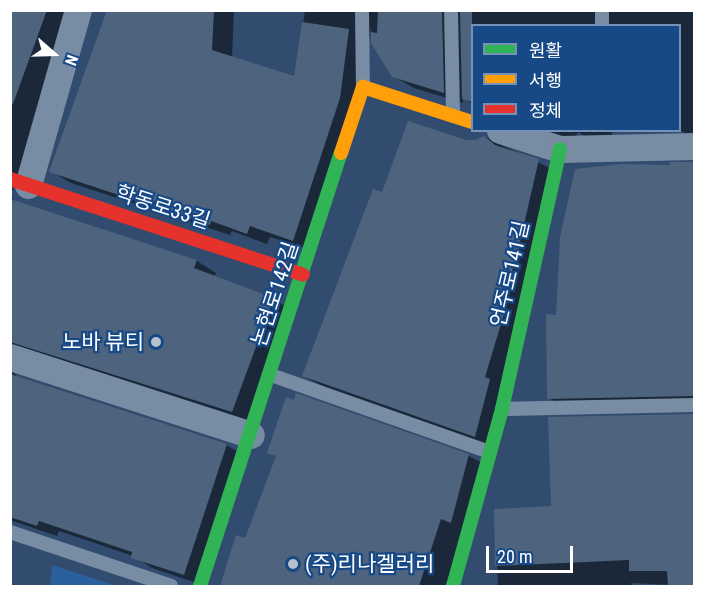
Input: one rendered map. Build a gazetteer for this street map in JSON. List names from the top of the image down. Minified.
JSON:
{"streets":{"street":["학동로33길","언주로141길","논현로142길"]},"crossings":[["학동로33길","논현로142길"]],"places":["노바 뷰티","(주)리나겔러리"],"legend":["원활","서행","정체"],"scale_bar":"20 m","north":"right"}
